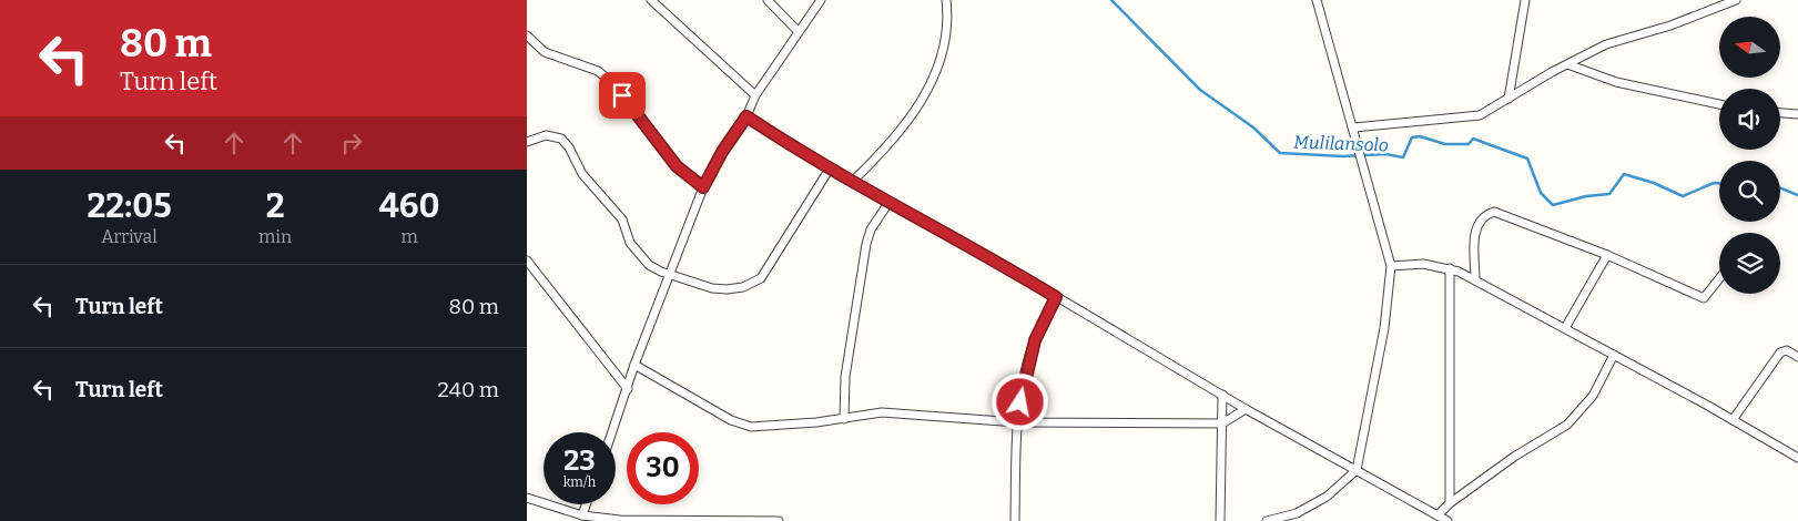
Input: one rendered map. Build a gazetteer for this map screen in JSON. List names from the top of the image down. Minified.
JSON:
{"water":["Mulilansolo"],"north":"left","page":{"turn":["80 m","Turn left"],"eta":["22:05","Arrival","2","min","460","m"],"list":[{"name":"Turn left","value":"80 m"},{"name":"Turn left","value":"240 m"}],"speed":"23 km/h","limit":"30"}}
